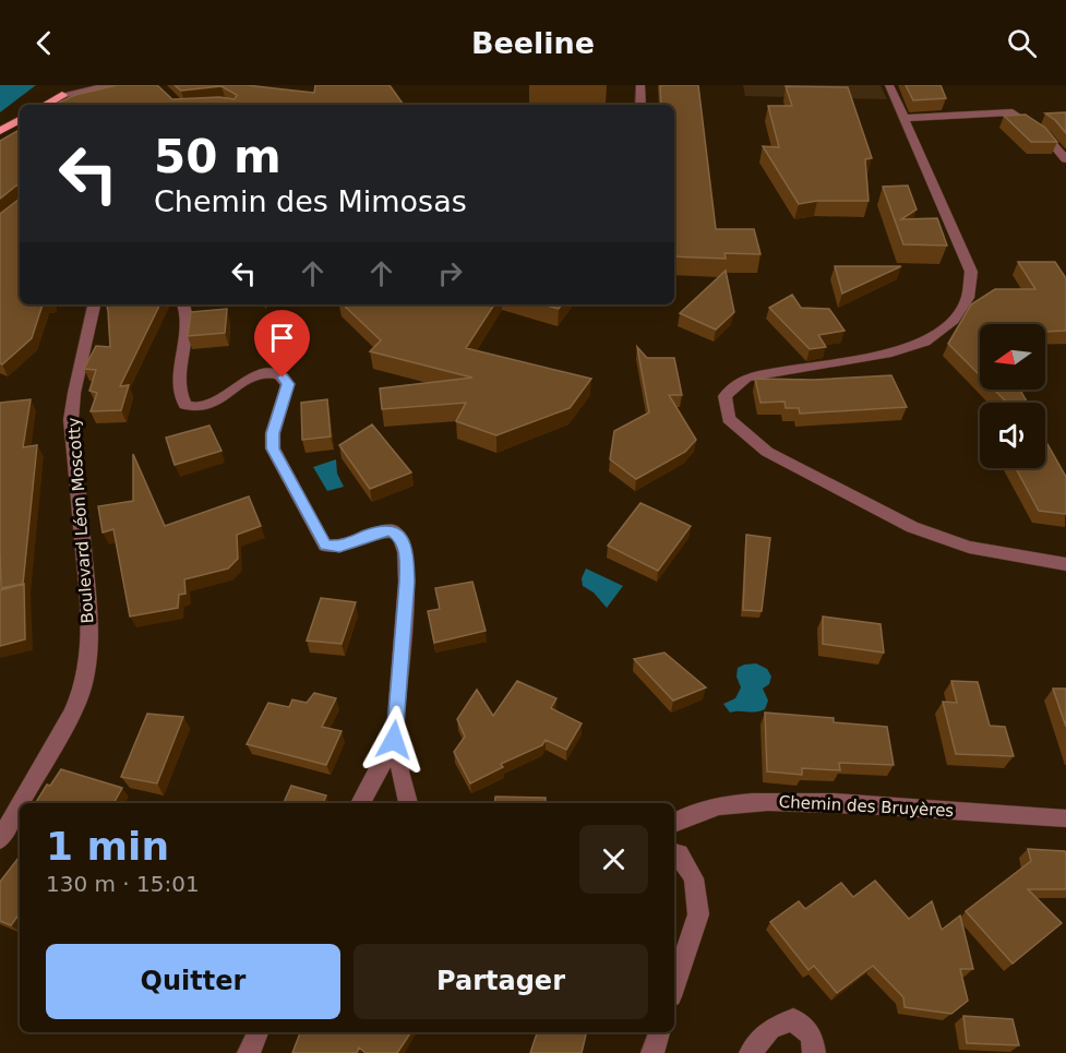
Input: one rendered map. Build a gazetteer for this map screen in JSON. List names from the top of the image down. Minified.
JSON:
{"streets":{"street":["Boulevard Léon Moscotty","Chemin des Bruyères"]},"north":"left","page":{"header":"Beeline","turn":["50 m","Chemin des Mimosas"],"heading":["1 min","130 m · 15:01"],"buttons":["Quitter","Partager"]}}
